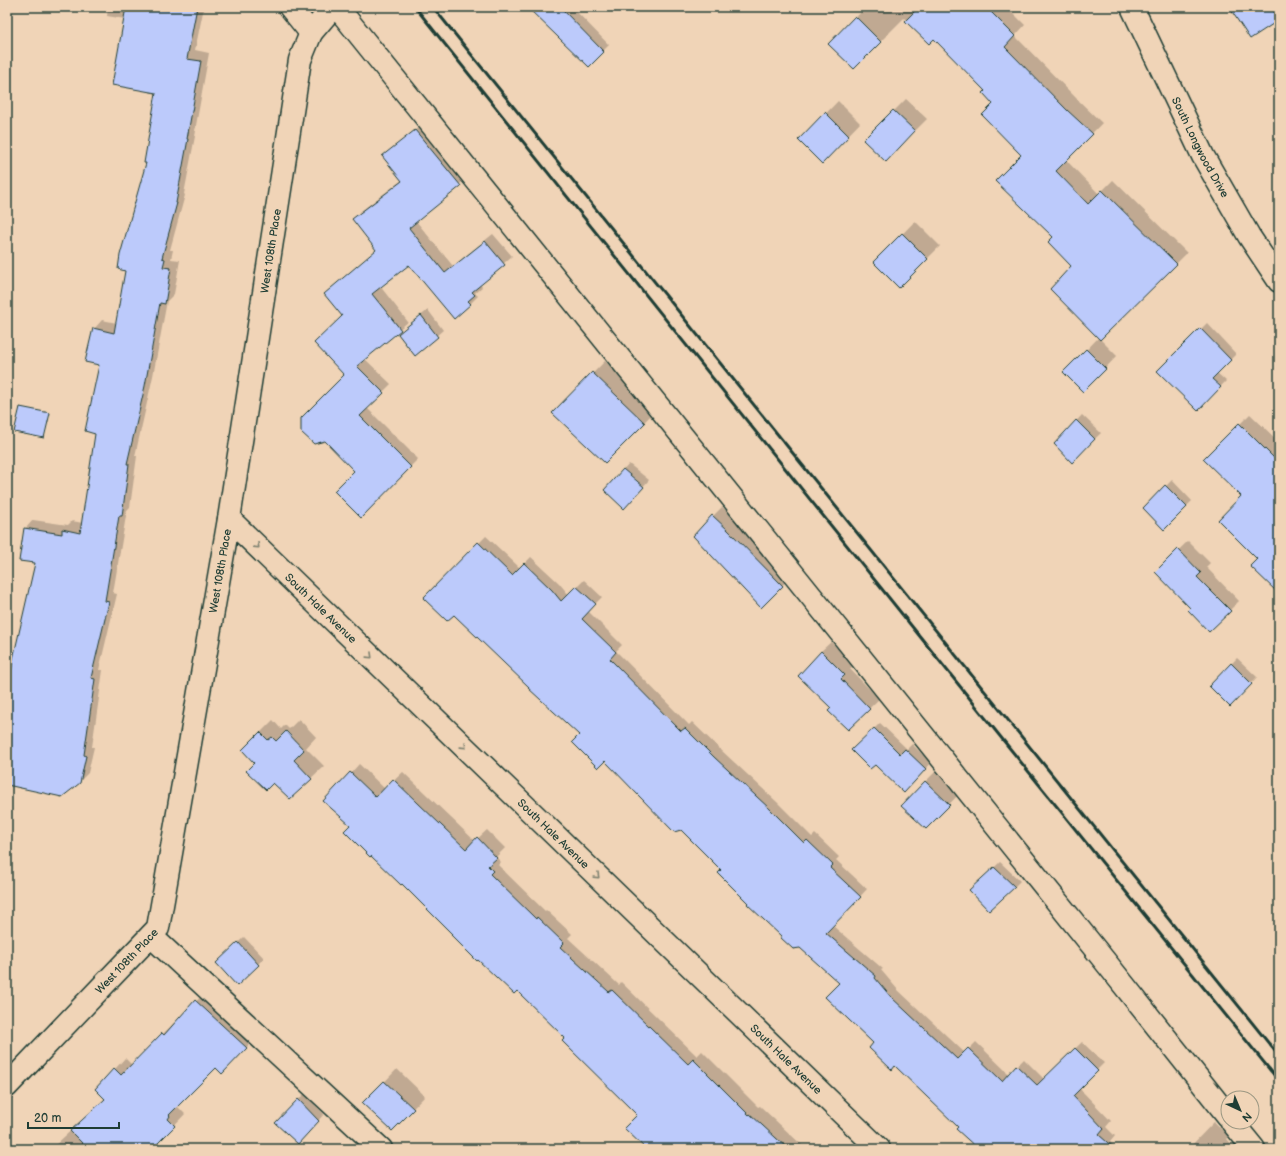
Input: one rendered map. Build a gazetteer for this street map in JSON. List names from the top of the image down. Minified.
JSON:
{"streets":{"street":["South Longwood Drive","West 108th Place","South Hale Avenue"]},"crossings":[["West 108th Place","South Hale Avenue"]],"one_way":["South Hale Avenue"],"scale_bar":"20 m","north":"bottom right"}
